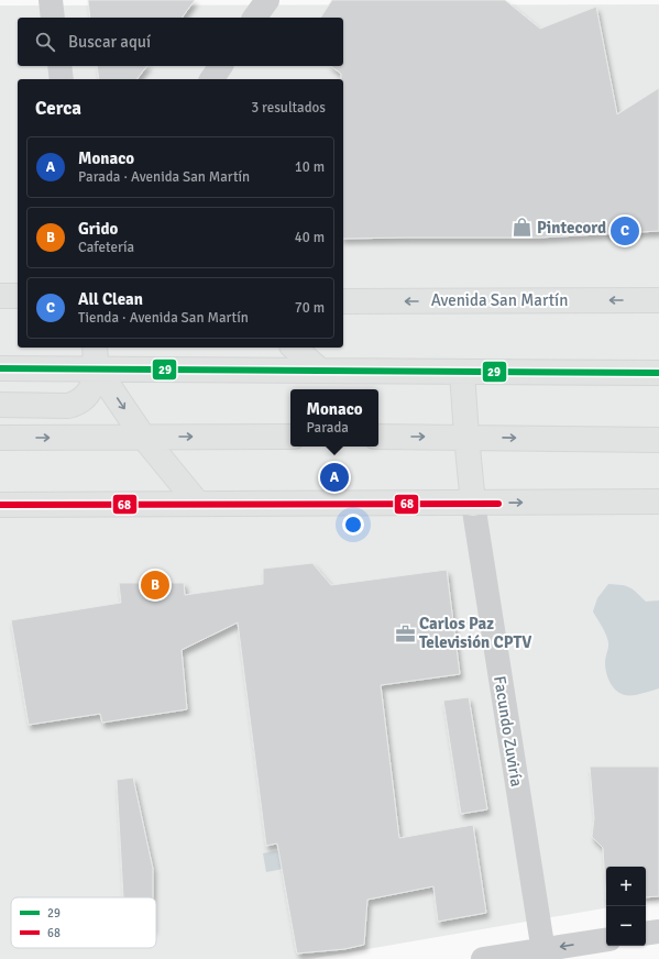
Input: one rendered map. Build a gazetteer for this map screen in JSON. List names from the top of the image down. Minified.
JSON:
{"streets":{"main road":["Avenida San Martín"],"street":["Facundo Zuviría"]},"places":{"shop":["Pintecord"],"office":["Carlos Paz Televisión CPTV"]},"lines":["transit line 29","transit line 68"],"legend":["29","68"],"page":{"search":"Buscar aquí","heading":["Cerca","3 resultados"],"list":[{"mark":"A","name":"Monaco","note":"Parada · Avenida San Martín","value":"10 m"},{"mark":"B","name":"Grido","note":"Cafetería","value":"40 m"},{"mark":"C","name":"All Clean","note":"Tienda · Avenida San Martín","value":"70 m"}],"pins":["C","A","B"],"popup":["Monaco","Parada"],"map_buttons":["+","−"]}}
